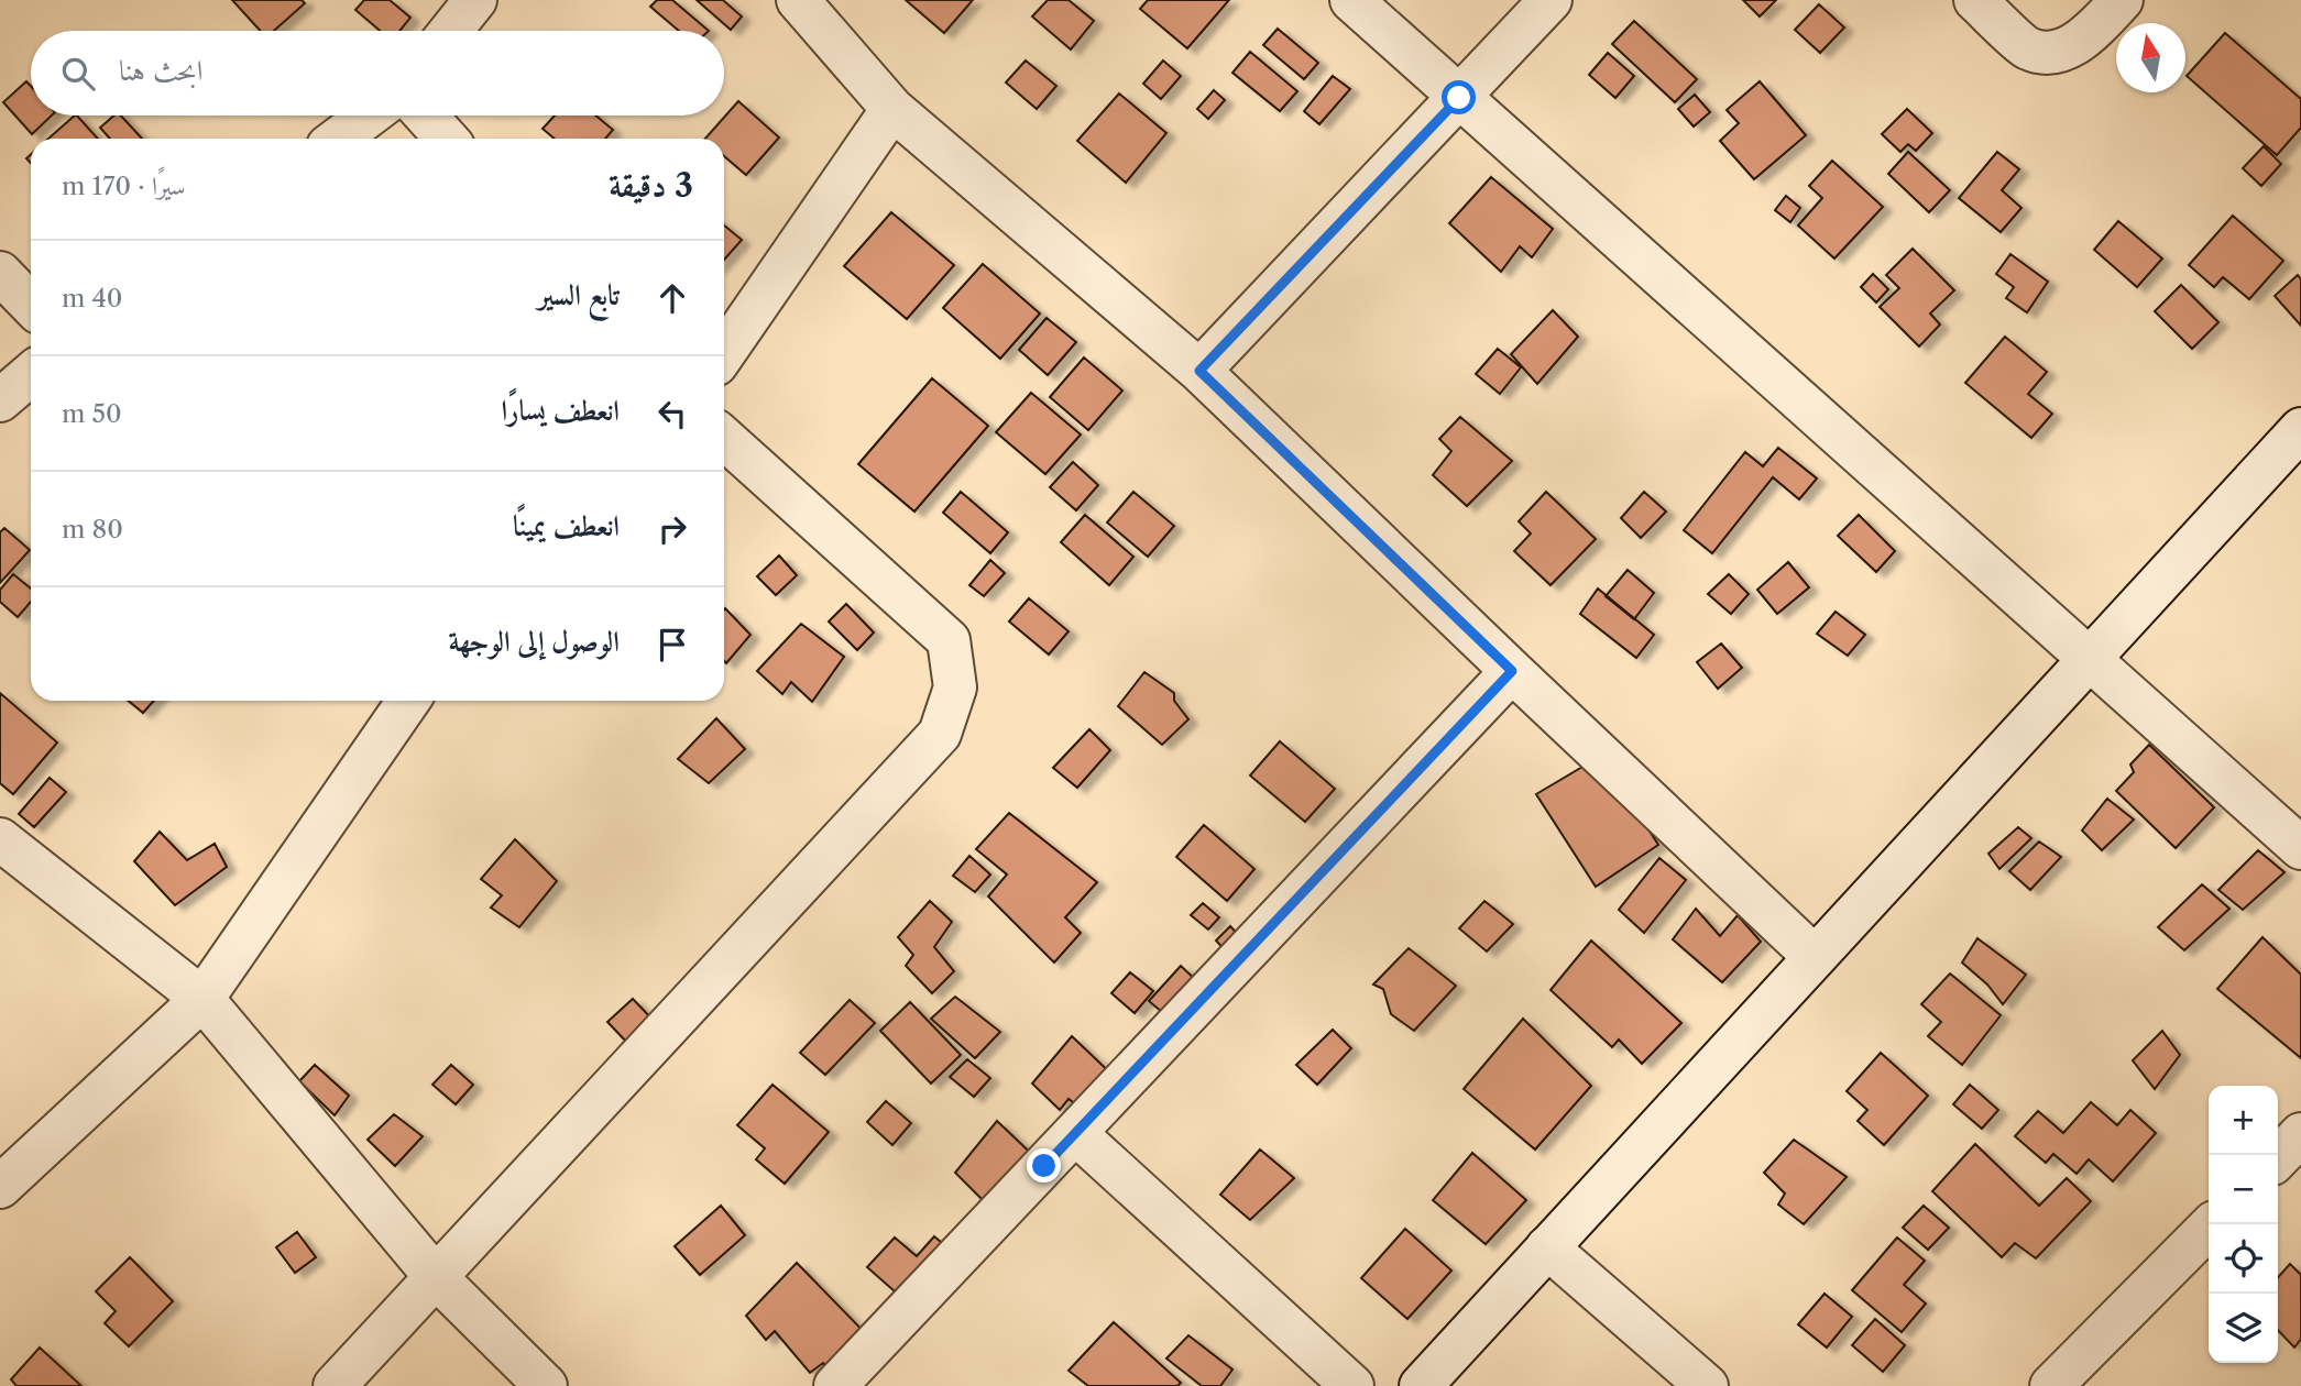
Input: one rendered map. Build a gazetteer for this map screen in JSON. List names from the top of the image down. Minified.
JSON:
{"north":"top","page":{"search":"ابحث هنا","heading":["3 دقيقة","سيرًا · 170 m"],"list":[["تابع السير","40 m"],["انعطف يسارًا","50 m"],["انعطف يمينًا","80 m"],"الوصول إلى الوجهة"],"map_buttons":["+","−"]}}
